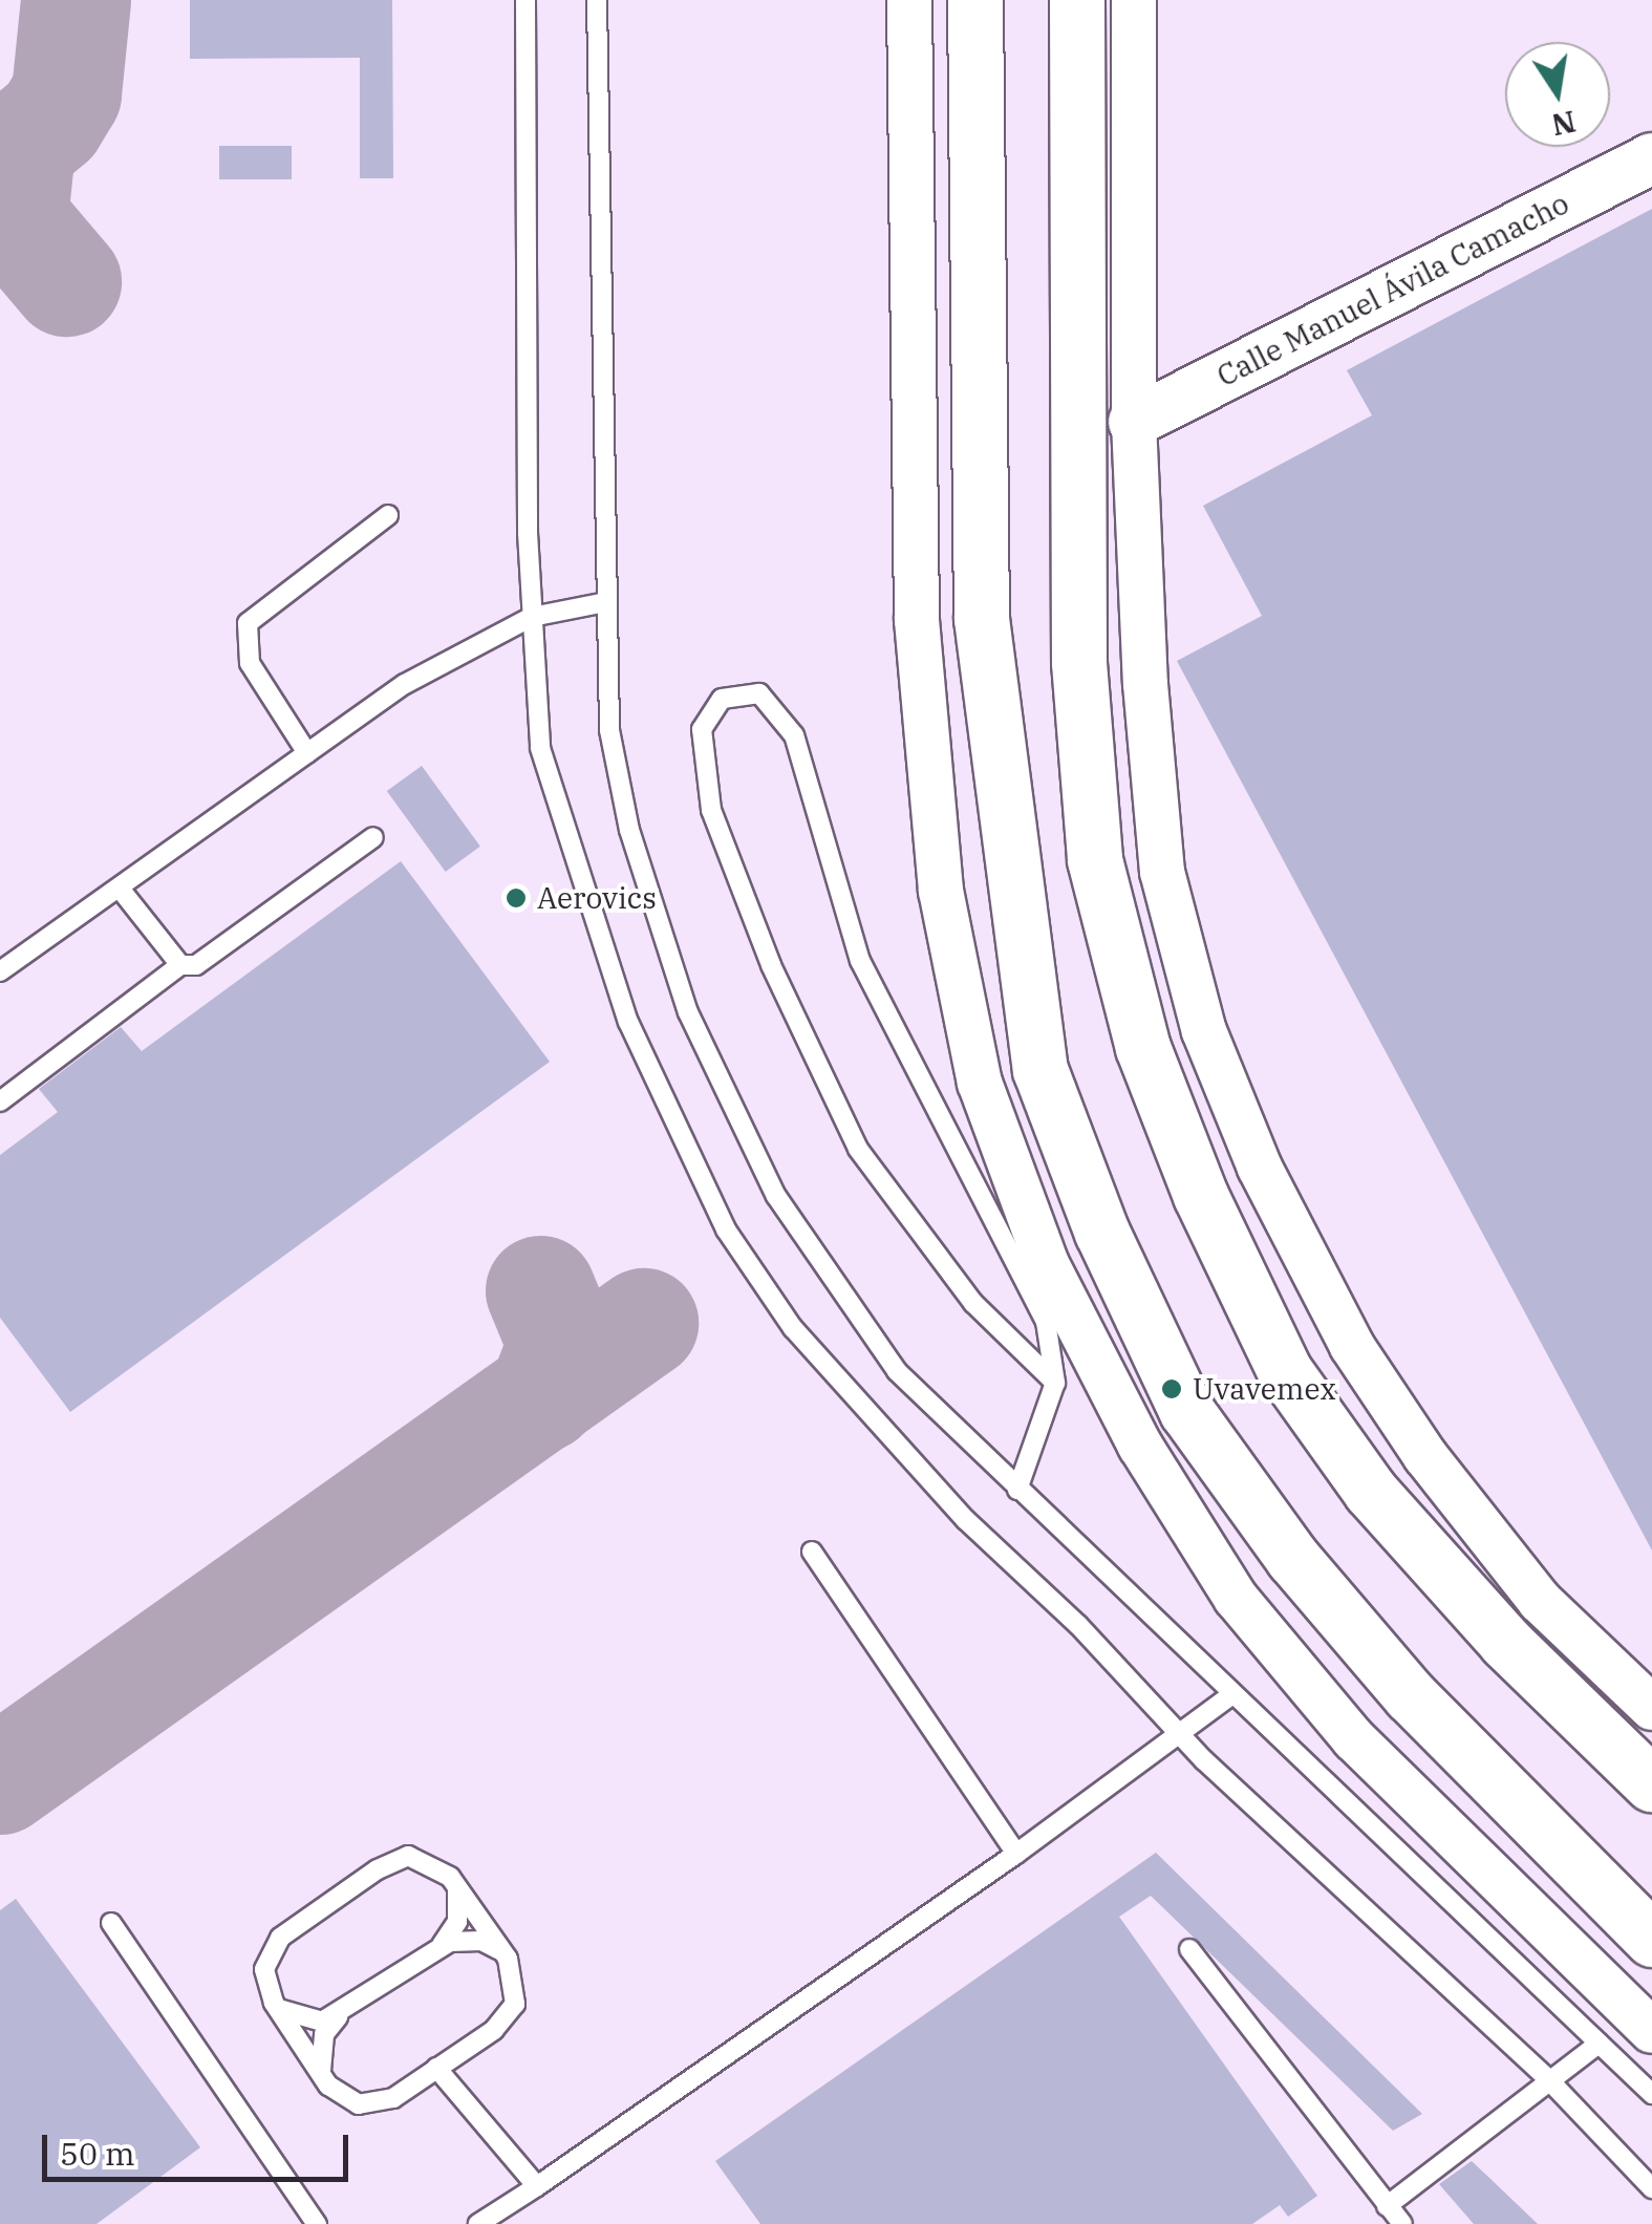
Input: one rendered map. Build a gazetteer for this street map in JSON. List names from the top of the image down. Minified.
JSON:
{"streets":{"main road":["Calle Manuel Ávila Camacho"]},"places":["Aerovics","Uvavemex"],"scale_bar":"50 m","north":"bottom"}
